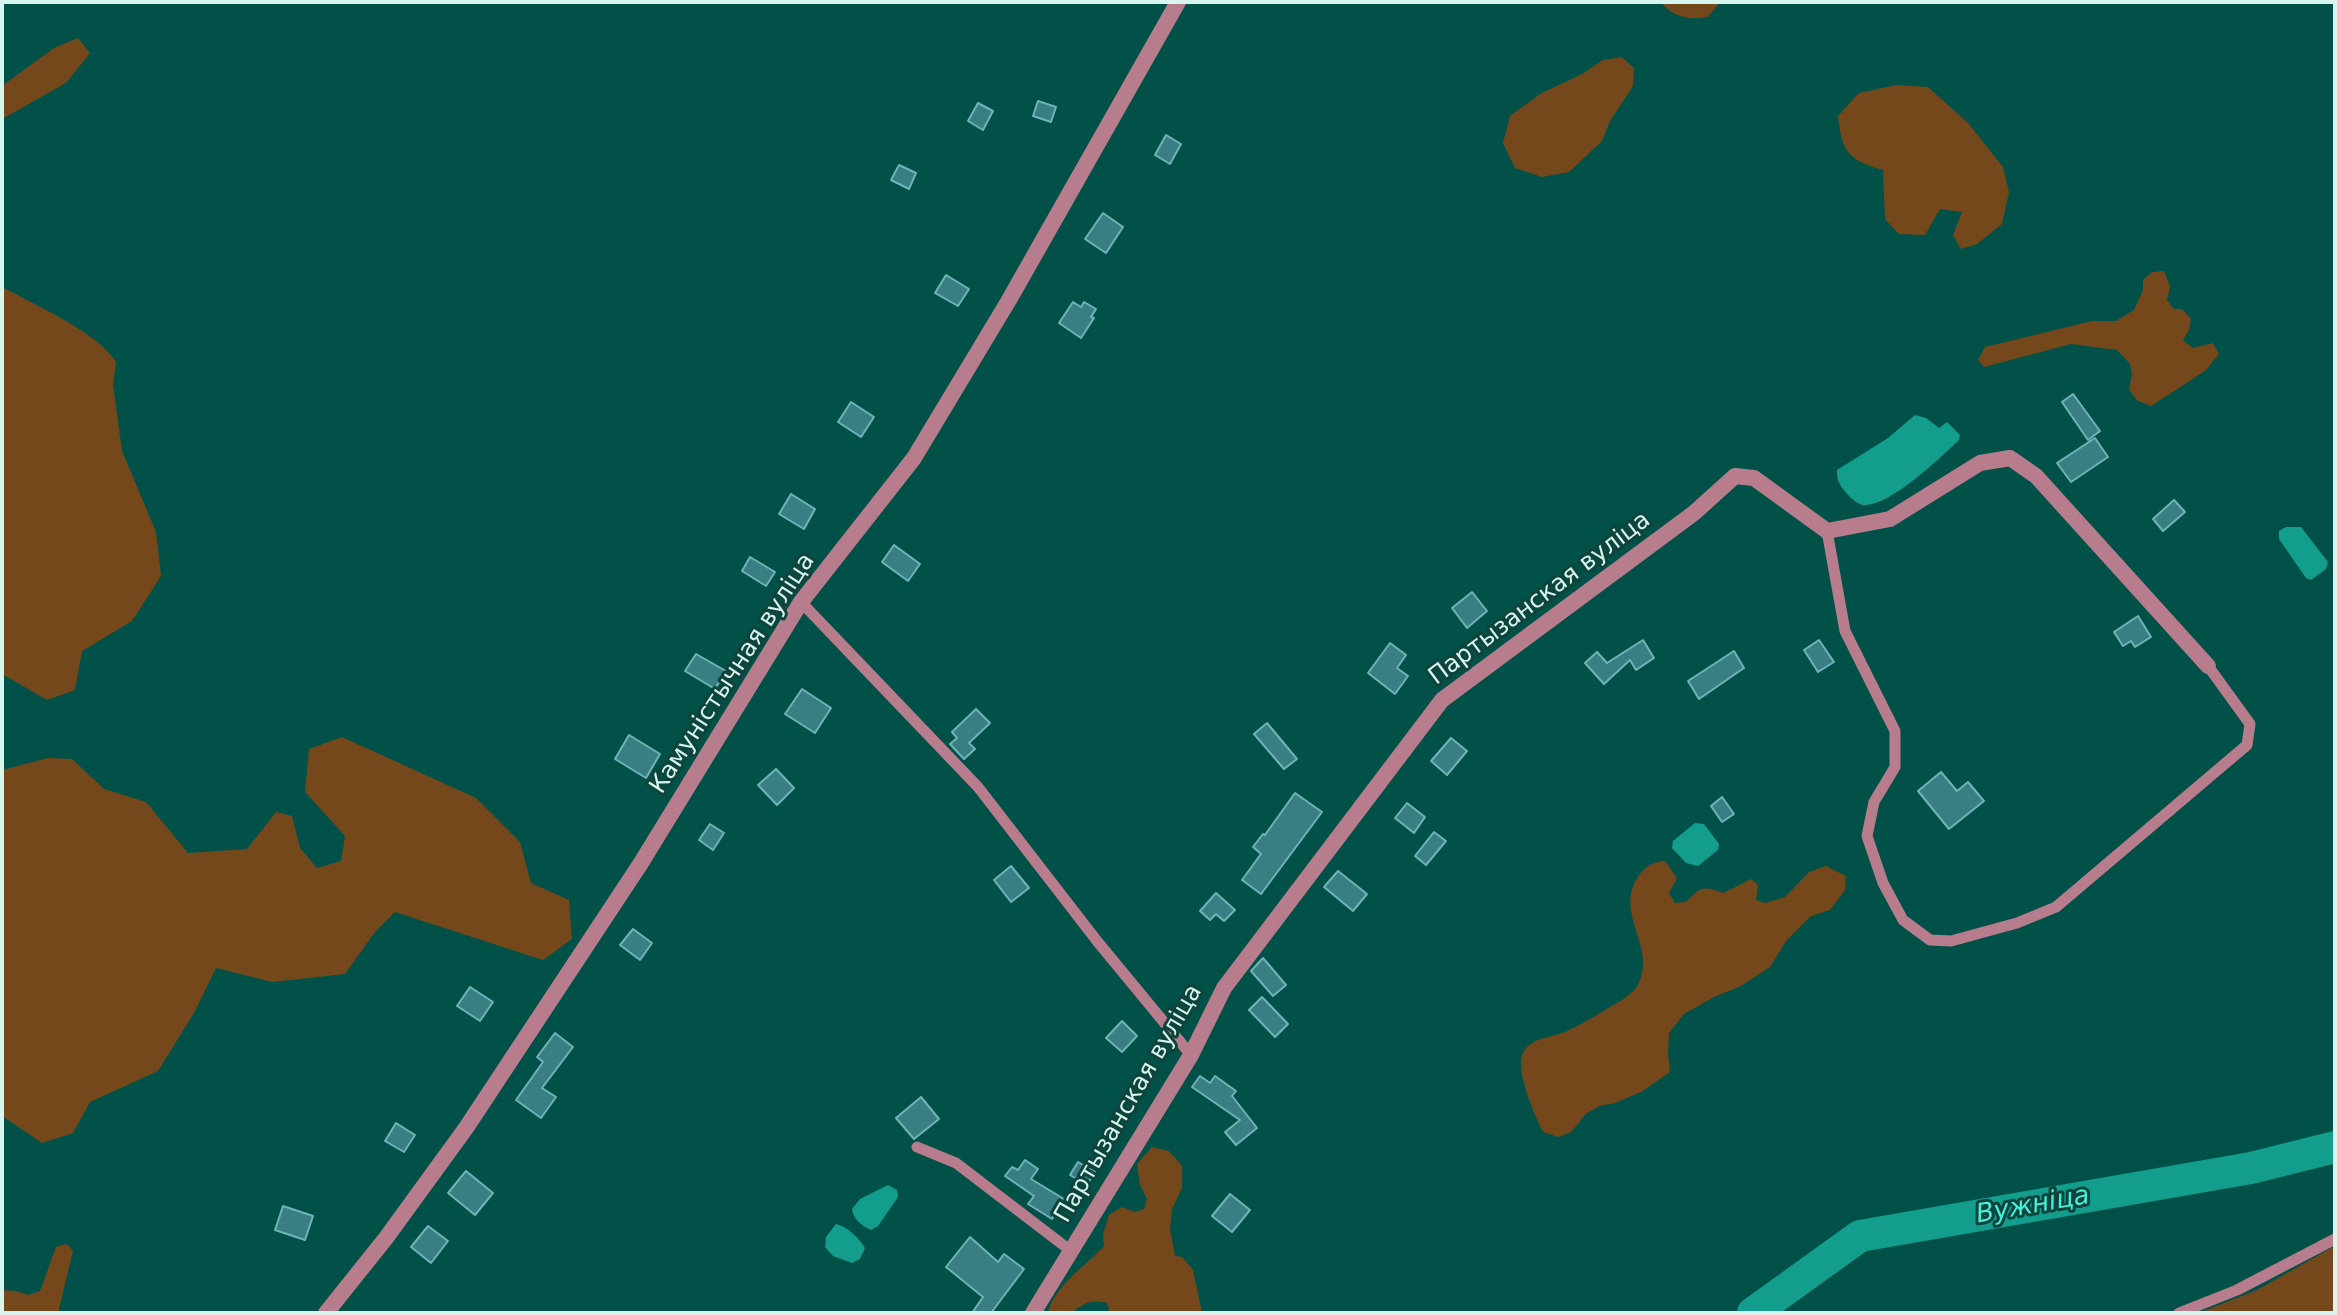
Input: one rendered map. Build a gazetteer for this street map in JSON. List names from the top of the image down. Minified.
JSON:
{"streets":{"street":["Партызанская вуліца","Камуністычная вуліца"]},"water":["Вужніца"]}
